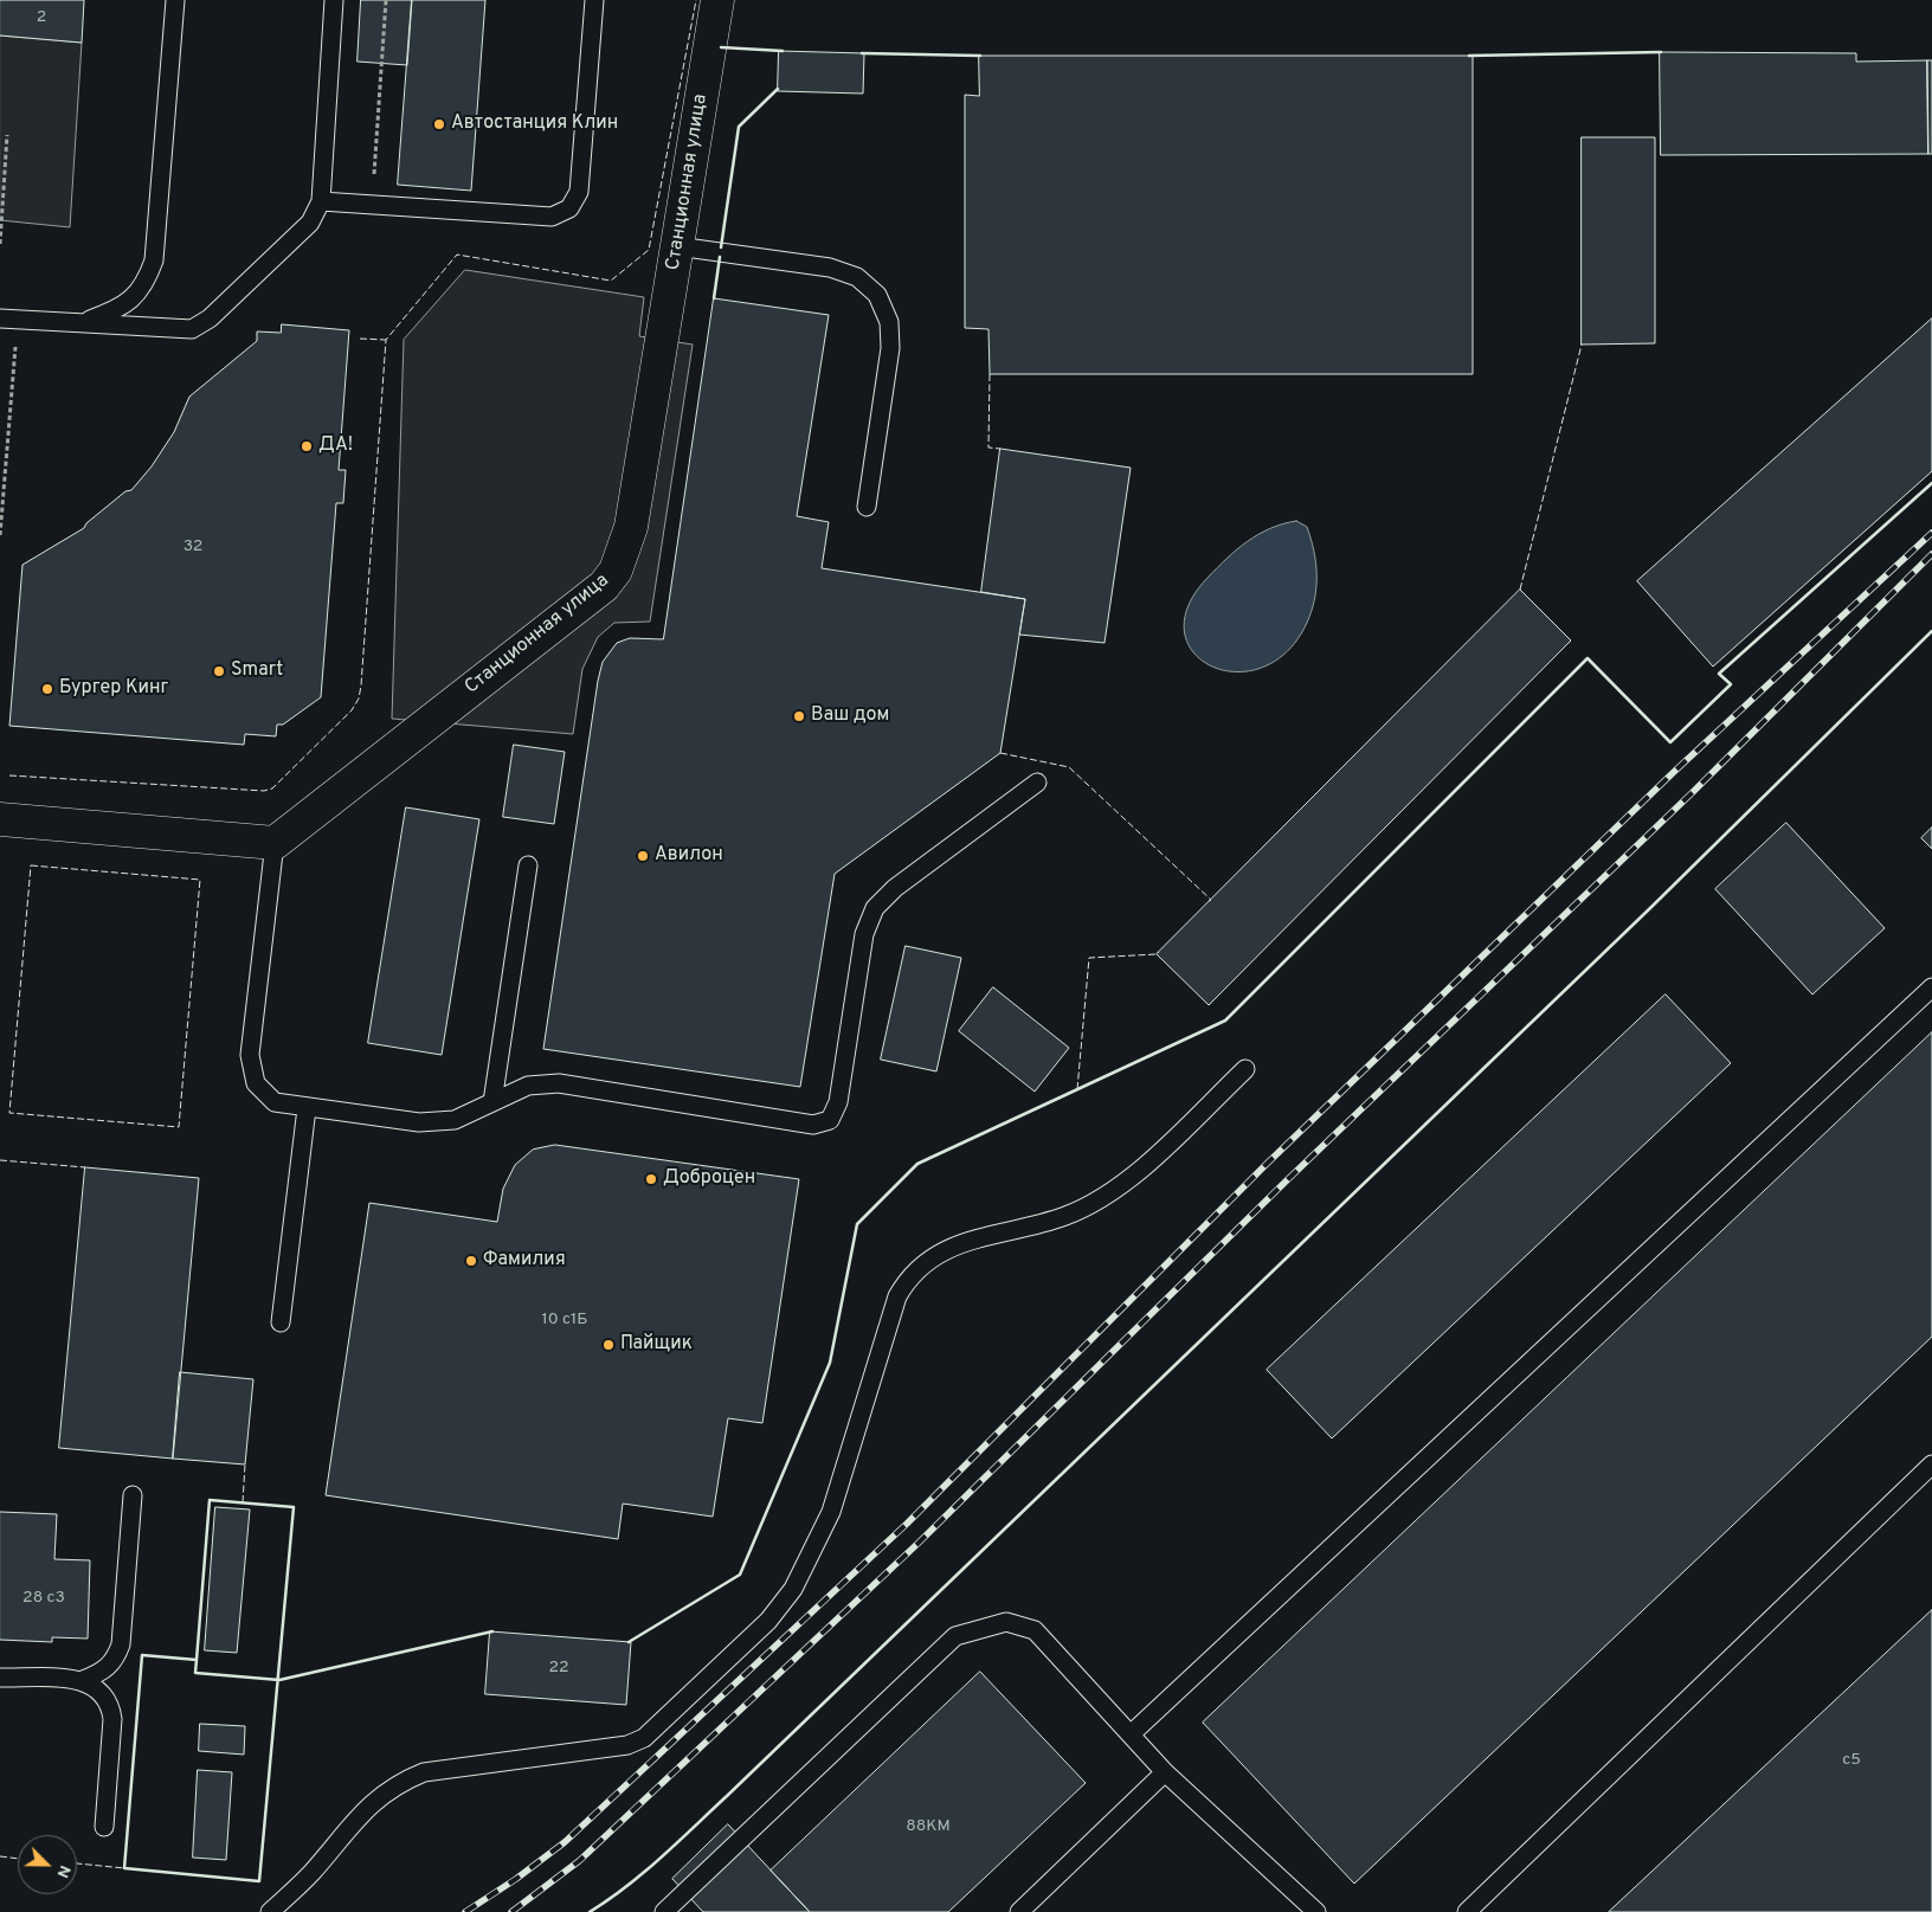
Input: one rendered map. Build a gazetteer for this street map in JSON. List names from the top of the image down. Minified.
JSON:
{"streets":{"street":["Станционная улица"]},"places":["Автостанция Клин","ДА!","Smart","Бургер Кинг","Ваш дом","Авилон","Доброцен","Фамилия","Пайщик"],"house_numbers":["2","32","10 с1Б","28 с3","22","с5","88КМ"],"north":"bottom right"}
